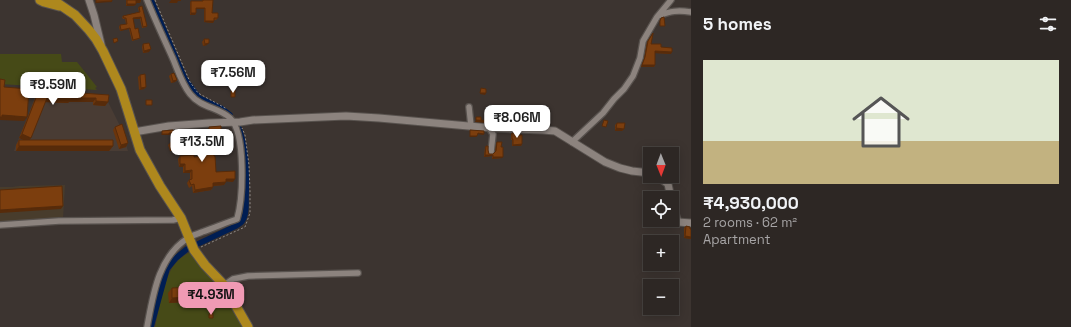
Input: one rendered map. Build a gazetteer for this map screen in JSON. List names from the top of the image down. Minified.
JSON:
{"north":"bottom","page":{"heading":"5 homes","list":[{"name":"₹4,930,000","note":"2 rooms · 62 m² · Apartment"}],"price":["₹7.56M","₹9.59M","₹8.06M","₹13.5M","₹4.93M"],"map_buttons":["+","−"]}}
